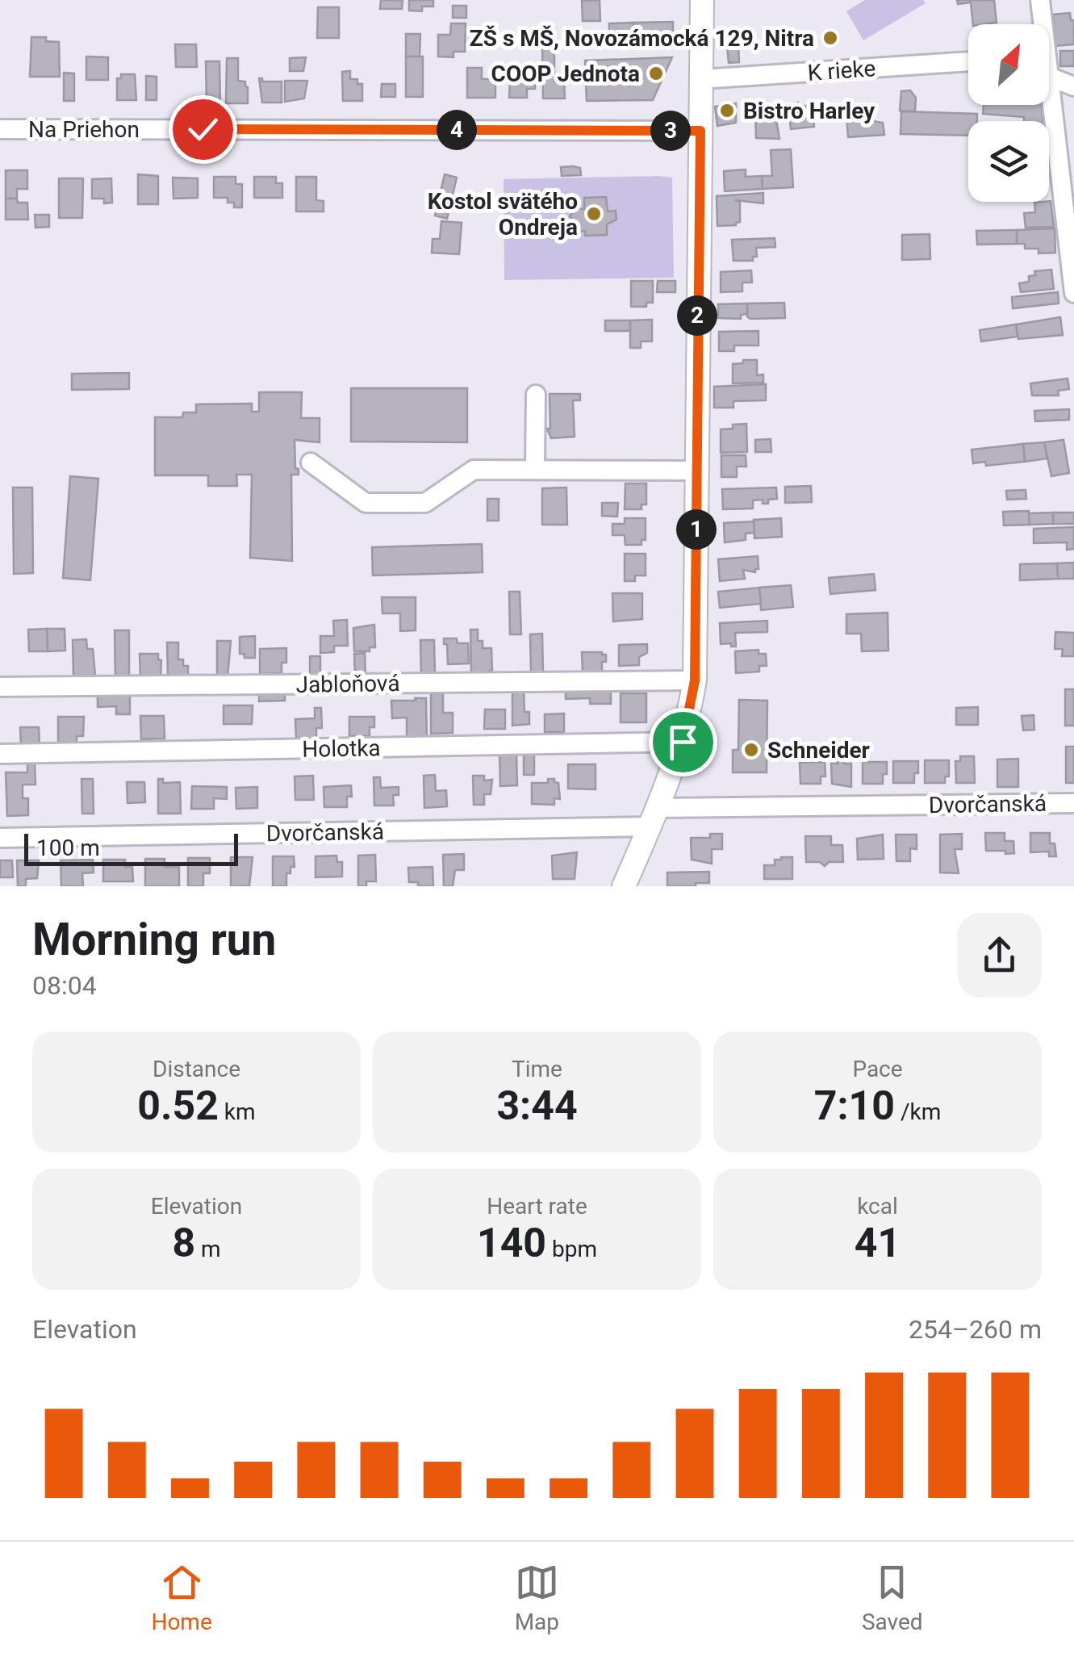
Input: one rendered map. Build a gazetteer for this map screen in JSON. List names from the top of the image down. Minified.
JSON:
{"streets":{"street":["K rieke","Na Priehon","Jabloňová","Holotka","Dvorčanská"]},"places":["ZŠ s MŠ, Novozámocká 129, Nitra","COOP Jednota","Bistro Harley","Kostol svätého Ondreja","Schneider"],"scale_bar":"100 m","north":"top right","page":{"pins":["4","3","2","1"],"scale":"100 m","heading":["Morning run","08:04"],"stats":[["Distance","0.52 km"],["Time","3:44"],["Pace","7:10 /km"],["Elevation","8 m"],["Heart rate","140 bpm"],["kcal","41"]],"chart":["Elevation","254–260 m"],"tabs":["Home","Map","Saved"]}}
